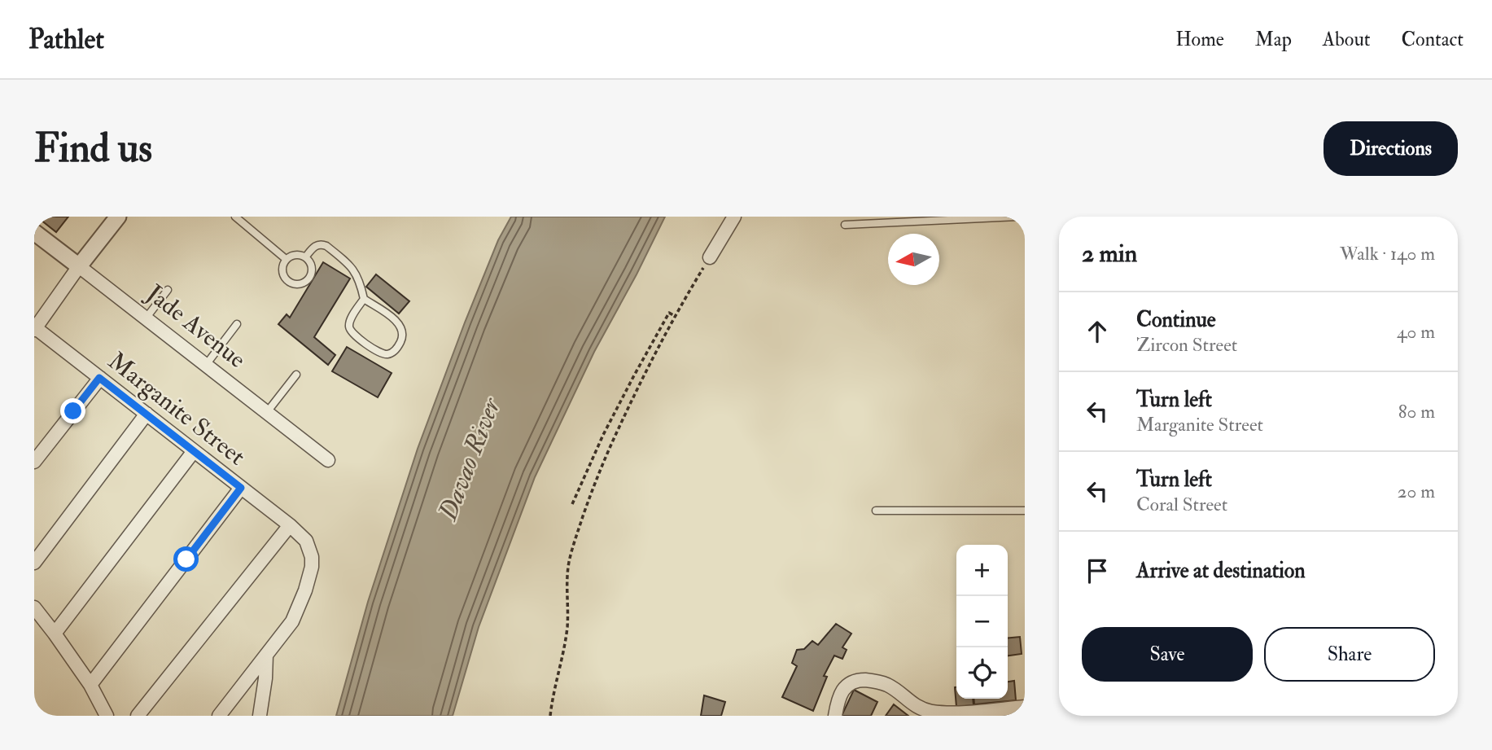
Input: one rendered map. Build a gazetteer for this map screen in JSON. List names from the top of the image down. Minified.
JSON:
{"streets":{"street":["Jade Avenue","Marganite Street"]},"water":["Davao River"],"north":"left","page":{"header":"Pathlet","nav":["Home","Map","About","Contact"],"buttons":["Directions",["Save","Share"]],"title":"Find us","heading":["2 min","Walk · 140 m"],"list":[["Continue","Zircon Street","40 m"],["Turn left","Marganite Street","80 m"],["Turn left","Coral Street","20 m"],"Arrive at destination"],"map_buttons":["+","−"]}}
